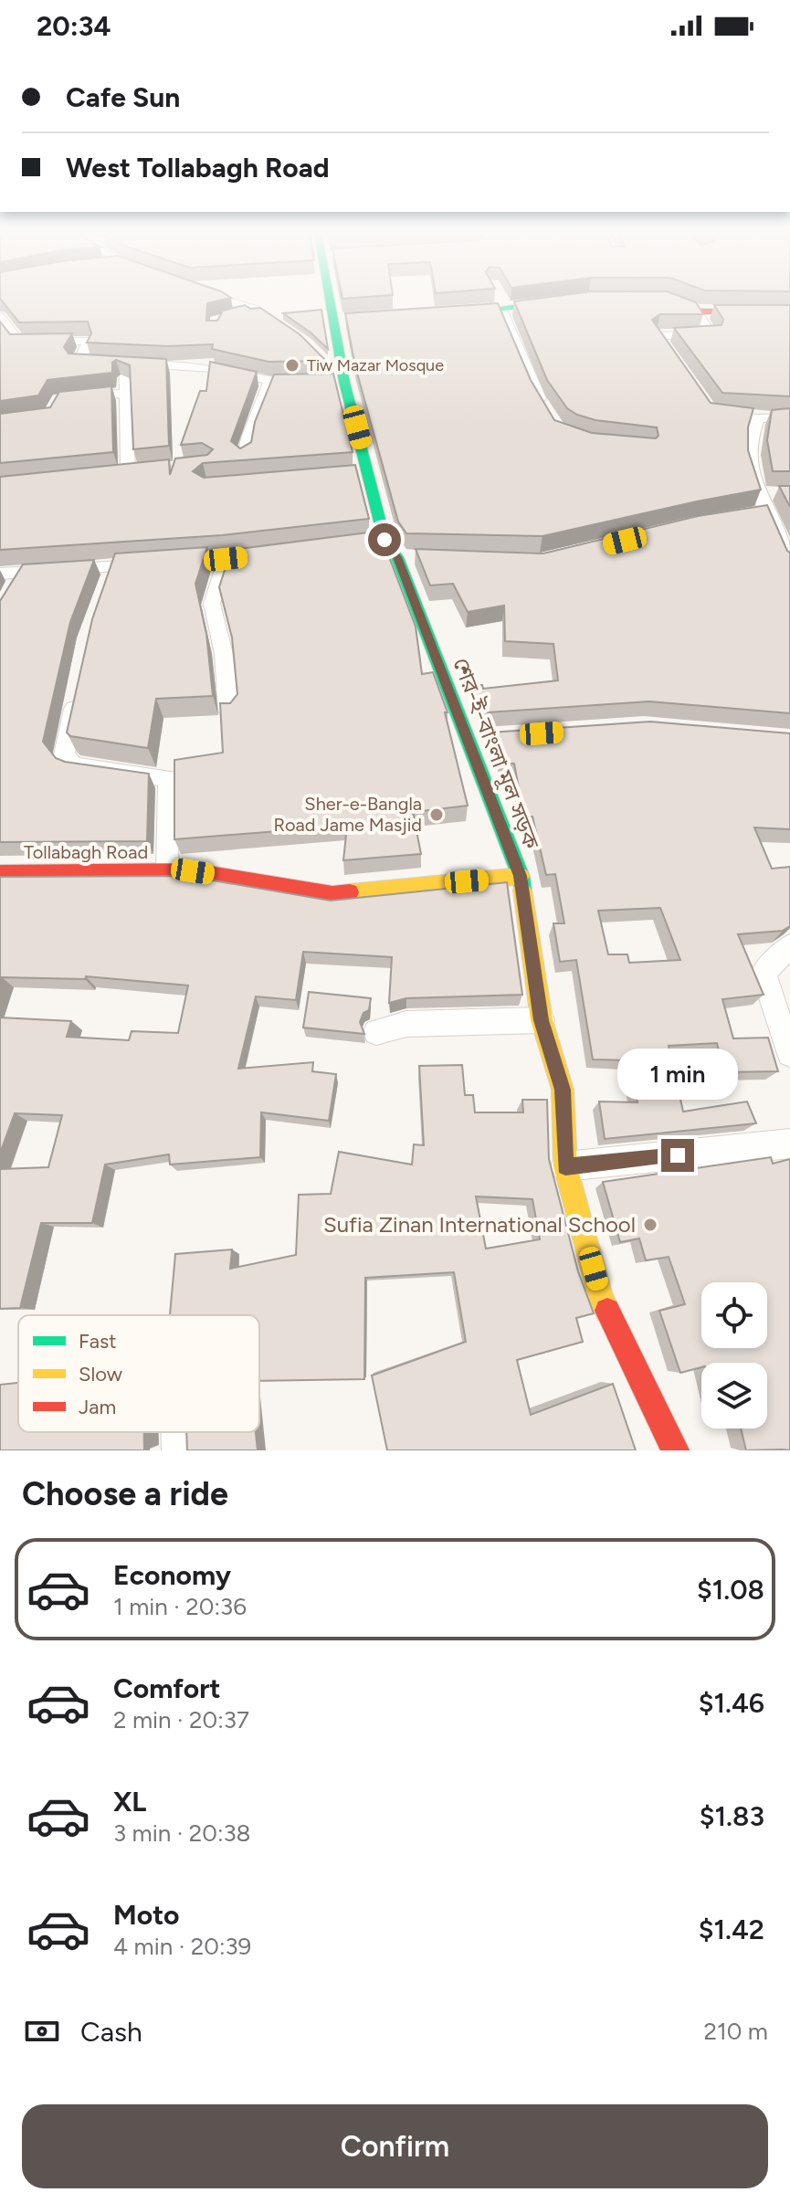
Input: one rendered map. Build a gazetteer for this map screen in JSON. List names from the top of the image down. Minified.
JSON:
{"streets":{"street":["শের-ই-বাংলা মূল সড়ক","Tollabagh Road"]},"crossings":[["শের-ই-বাংলা মূল সড়ক","Tollabagh Road"]],"places":["Tiw Mazar Mosque","Sher-e-Bangla Road Jame Masjid","Sufia Zinan International School"],"legend":["Fast","Slow","Jam"],"page":{"status":"20:34","banner":["Cafe Sun","West Tollabagh Road"],"bubble":"1 min","heading":"Choose a ride","list":[{"name":"Economy","note":"1 min · 20:36","value":"$1.08"},{"name":"Comfort","note":"2 min · 20:37","value":"$1.46"},{"name":"XL","note":"3 min · 20:38","value":"$1.83"},{"name":"Moto","note":"4 min · 20:39","value":"$1.42"}],"pay":["Cash","210 m"],"buttons":"Confirm"}}
